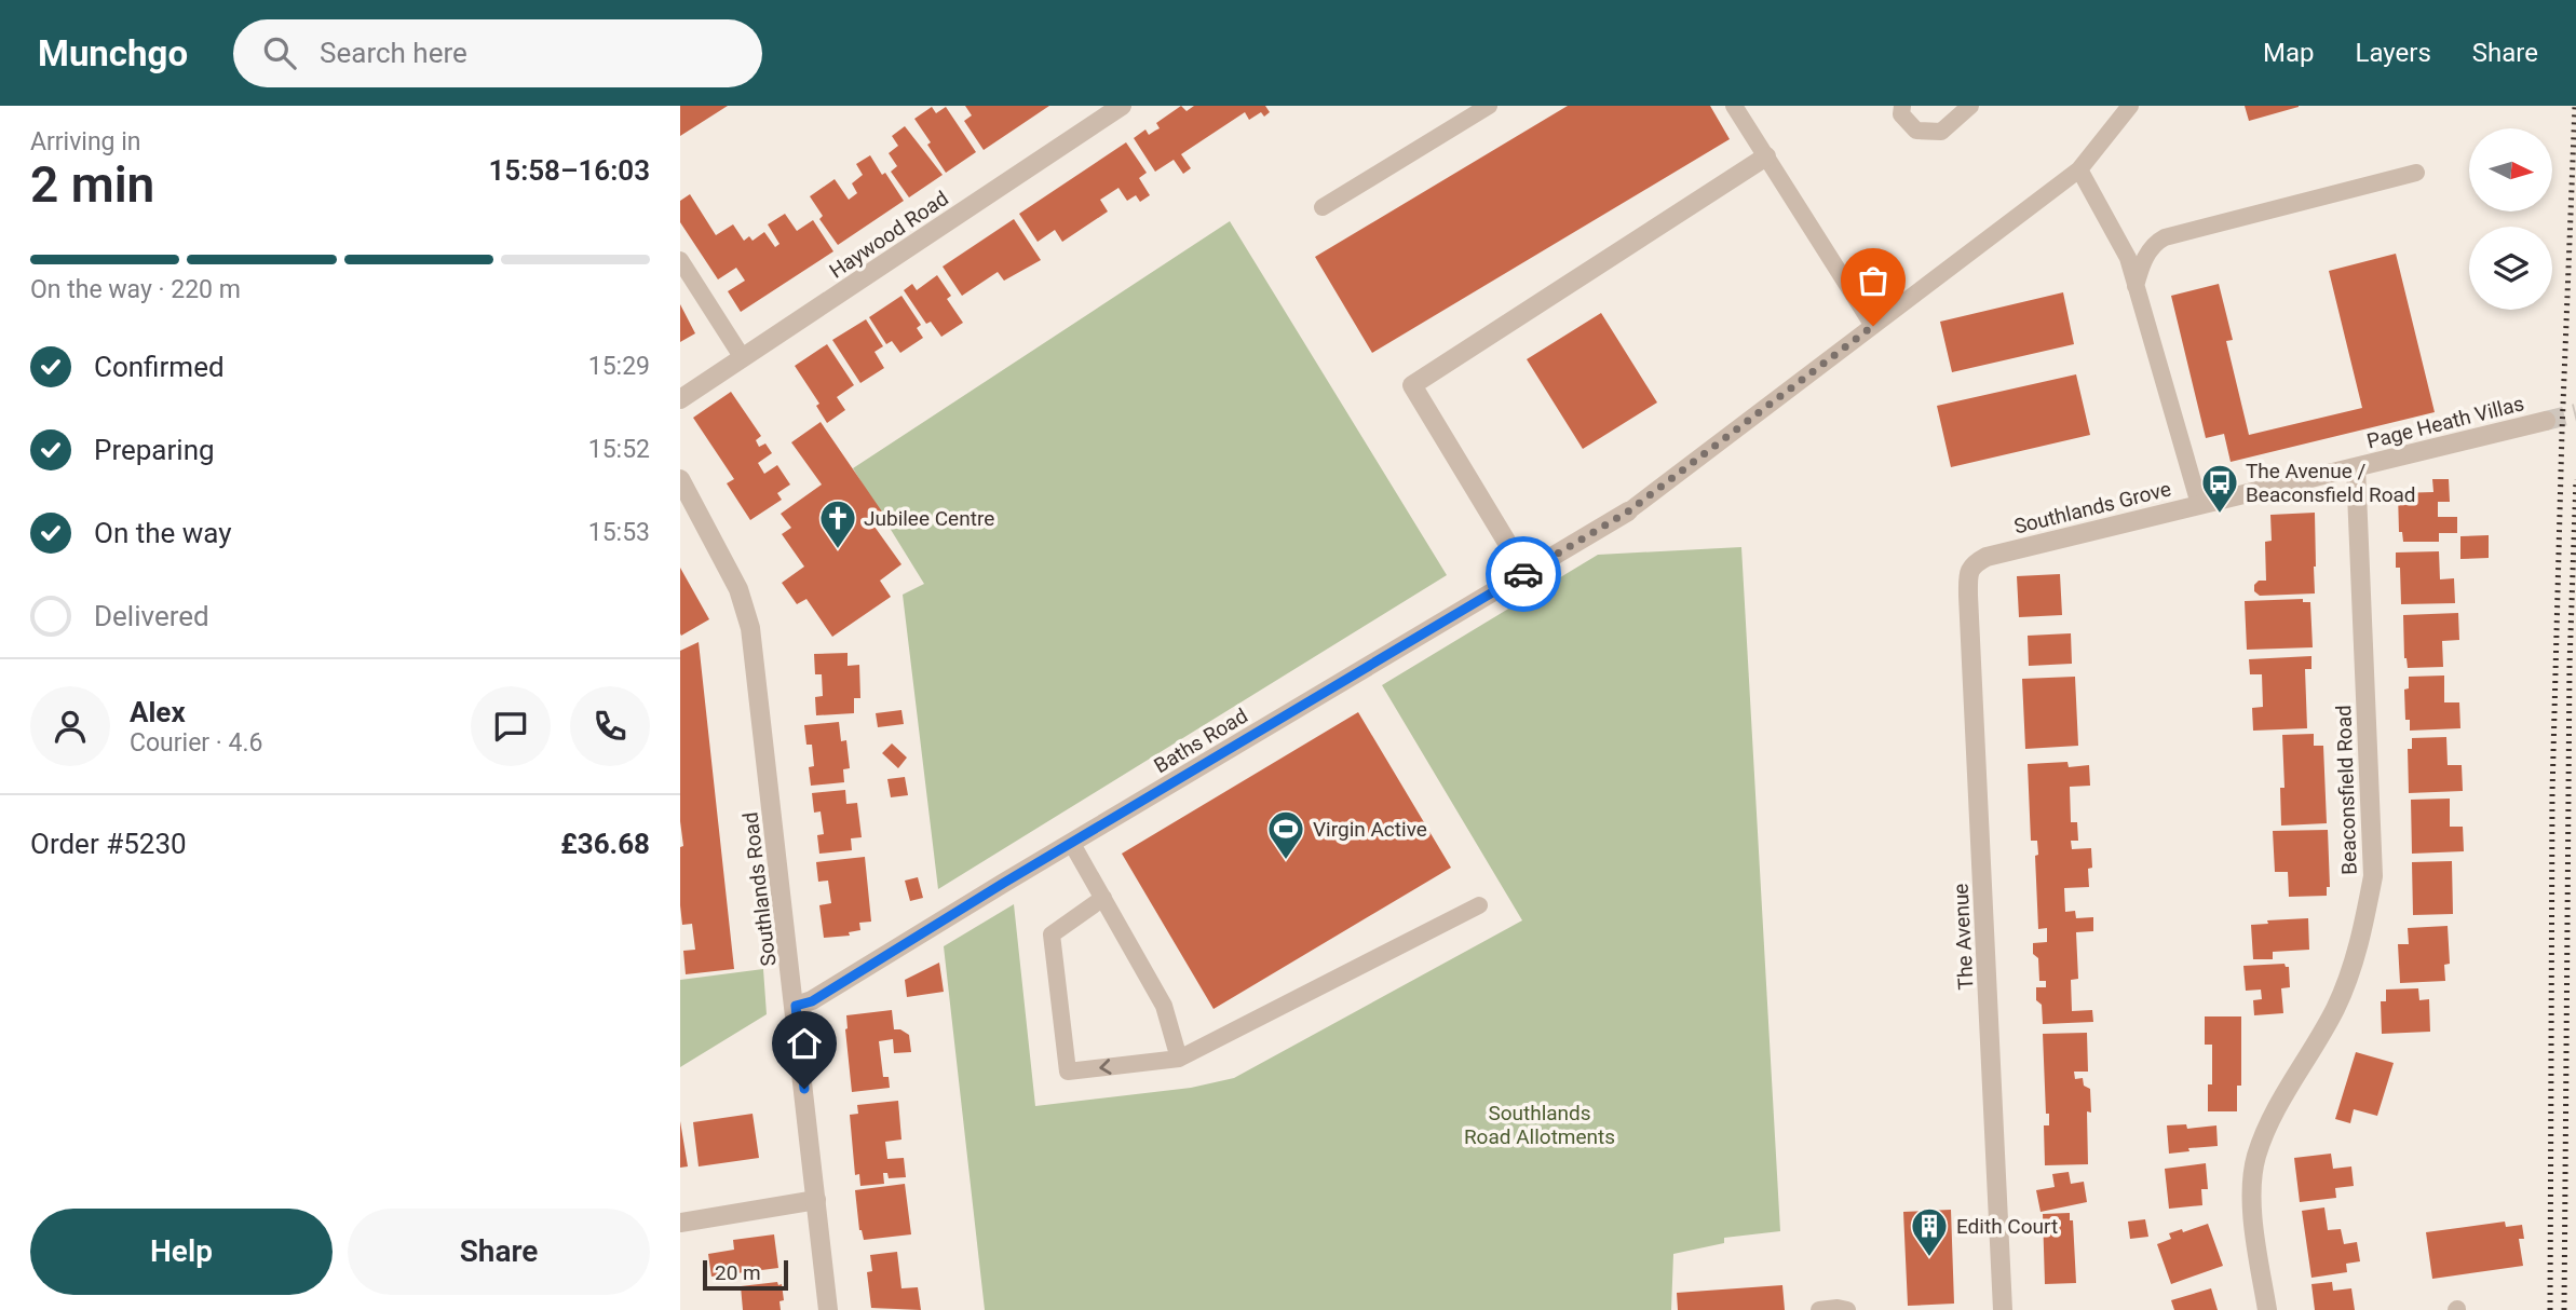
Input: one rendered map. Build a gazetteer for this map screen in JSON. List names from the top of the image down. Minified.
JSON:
{"streets":{"street":["Haywood Road","Page Heath Villas","Southlands Grove","Baths Road","Beaconsfield Road","Southlands Road","The Avenue"]},"crossings":[["Page Heath Villas","Southlands Grove"],["Page Heath Villas","Beaconsfield Road"],["Southlands Grove","Beaconsfield Road"],["Southlands Grove","The Avenue"],["Baths Road","Southlands Road"]],"parks":["Southlands Road Allotments"],"places":{"bus stop":["The Avenue / Beaconsfield Road"],"church":["Jubilee Centre"],"sports":["Virgin Active"],"building":["Edith Court"]},"scale_bar":"20 m","north":"right","page":{"header":"Munchgo","search":"Search here","nav":["Map","Layers","Share"],"heading":["2 min","Arriving in","15:58–16:03"],"panel":["Alex","Courier · 4.6","Order #5230","£36.68"],"bar":"On the way · 220 m","list":[["Confirmed","15:29"],["Preparing","15:52"],["On the way","15:53"],"Delivered"],"buttons":["Help","Share"],"scale":"20 m"}}
